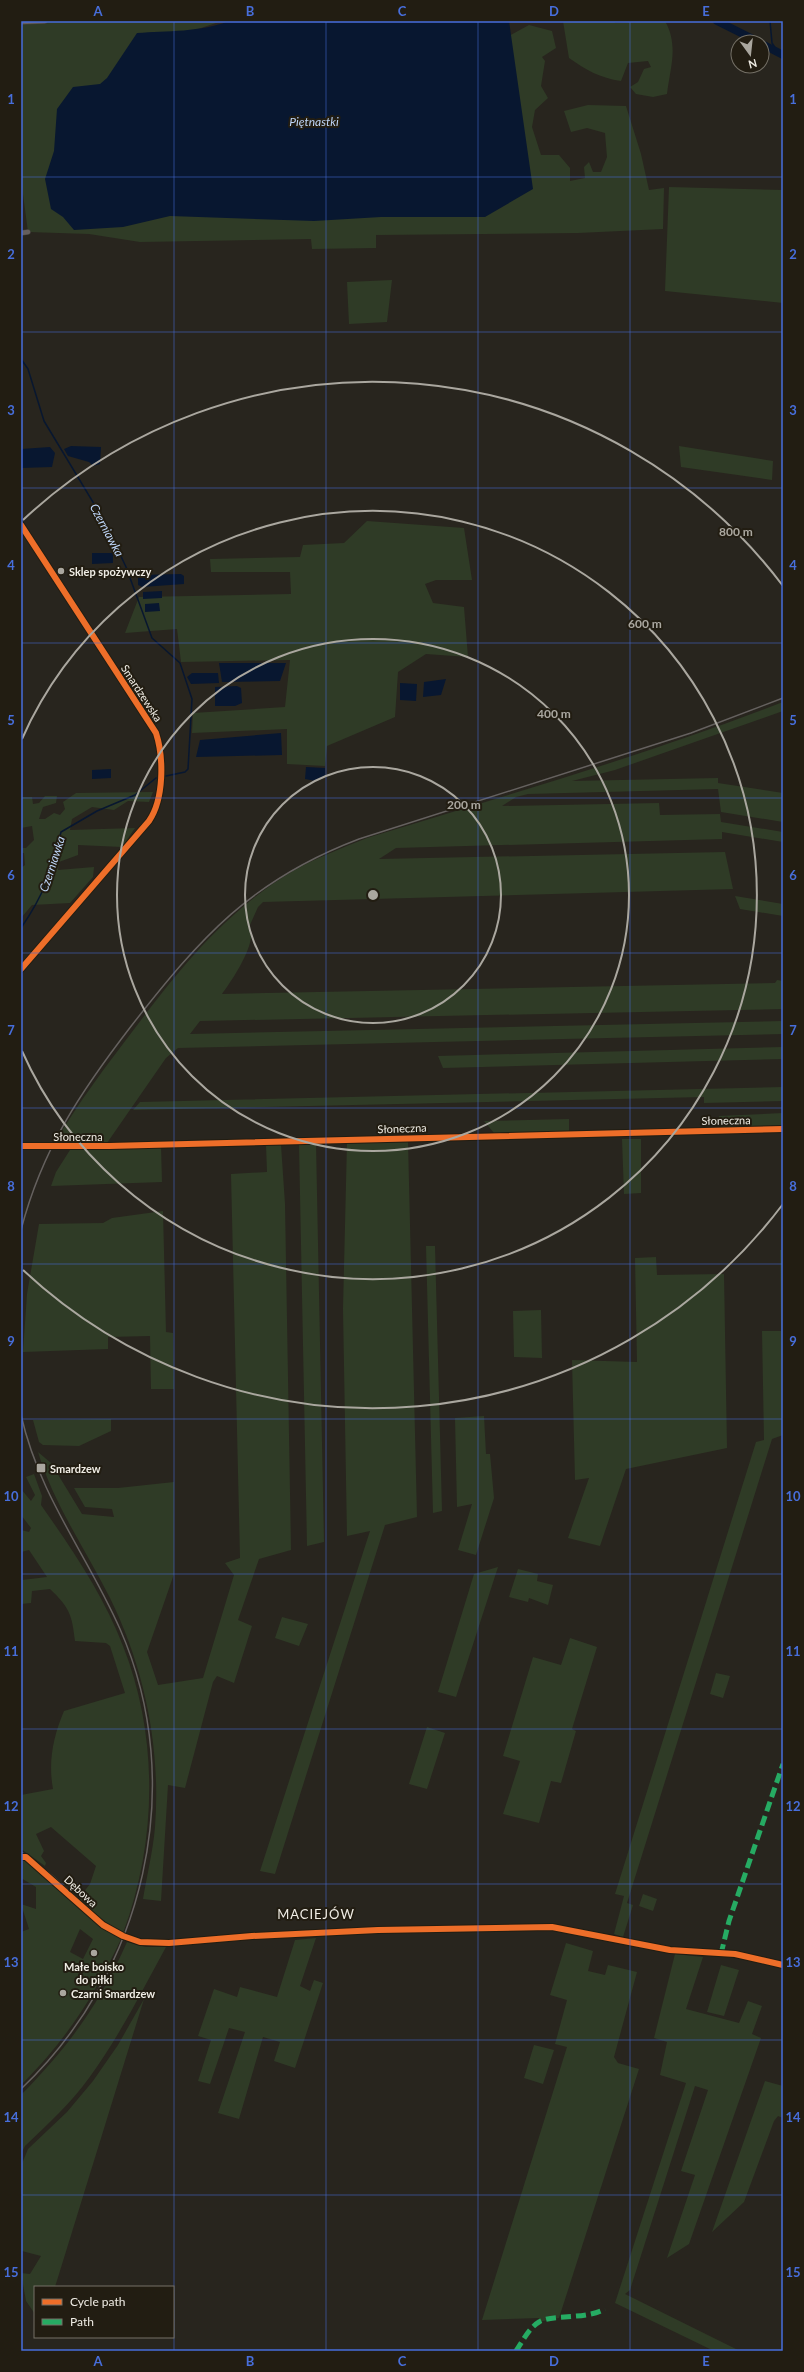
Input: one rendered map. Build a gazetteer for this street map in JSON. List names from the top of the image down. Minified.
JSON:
{"streets":{"street":["Smardzewska","Słoneczna","Dębowa"]},"districts":["MACIEJÓW"],"water":["Piętnastki","Czerniawka"],"places":{"other":["Sklep spożywczy","Małe boisko do piłki","Czarni Smardzew"],"transit":["Smardzew"]},"legend":["Cycle path","Path"],"north":"bottom","grid":{"columns":["A","B","C","D","E"],"rows":["1","2","3","4","5","6","7","8","9","10","11","12","13","14","15"]},"rings":["800 m","600 m","400 m","200 m"]}
